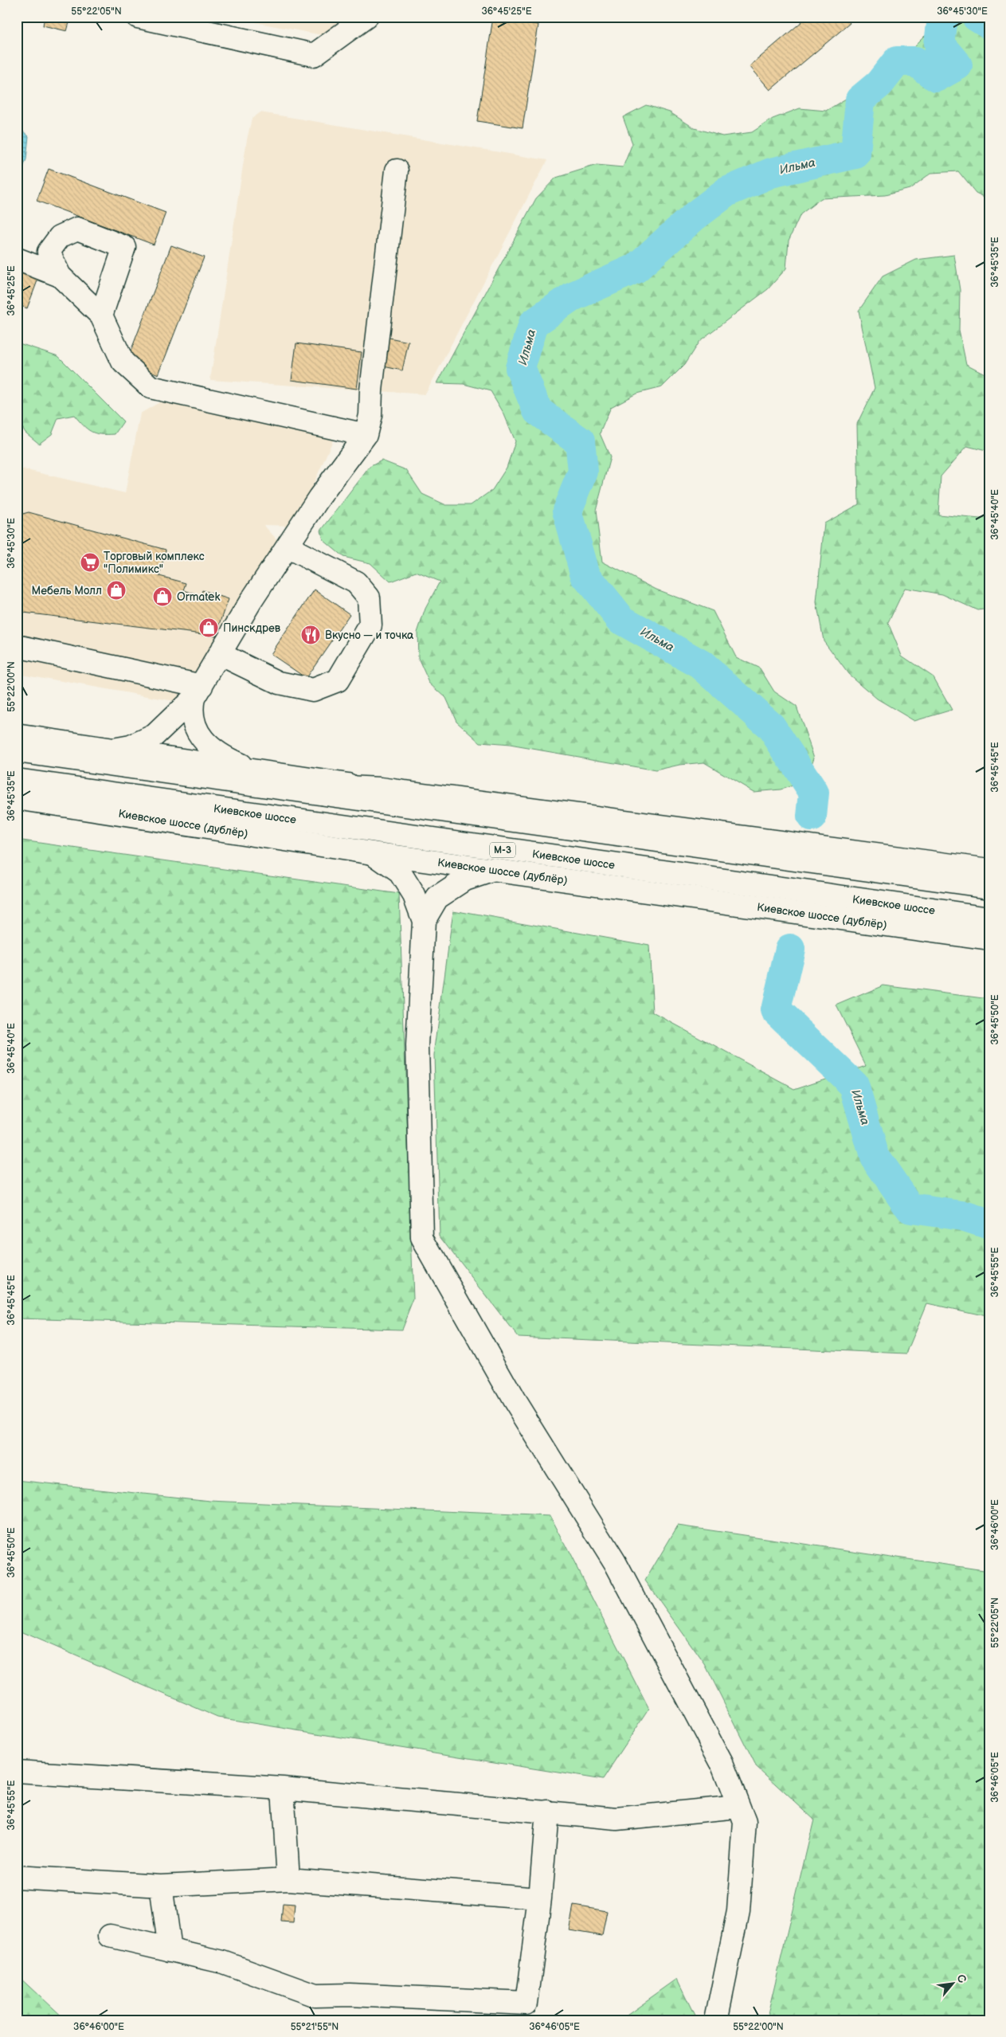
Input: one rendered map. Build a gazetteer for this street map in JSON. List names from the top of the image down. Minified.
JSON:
{"streets":{"main road":["Киевское шоссе","Киевское шоссе (дублёр)","М-3"]},"water":["Ильма"],"places":{"supermarket":["Торговый комплекс \"Полимикс\""],"shop":["Мебель Молл","Ormatek","Пинскдрев"],"restaurant":["Вкусно — и точка"]},"north":"top right","coordinates":["55°22'05\"N","36°45'25\"E","36°45'30\"E","36°45'35\"E","36°45'40\"E","55°22'00\"N","36°45'45\"E","36°45'50\"E","36°45'55\"E","36°46'00\"E","36°46'05\"E","55°21'55\"N"]}
